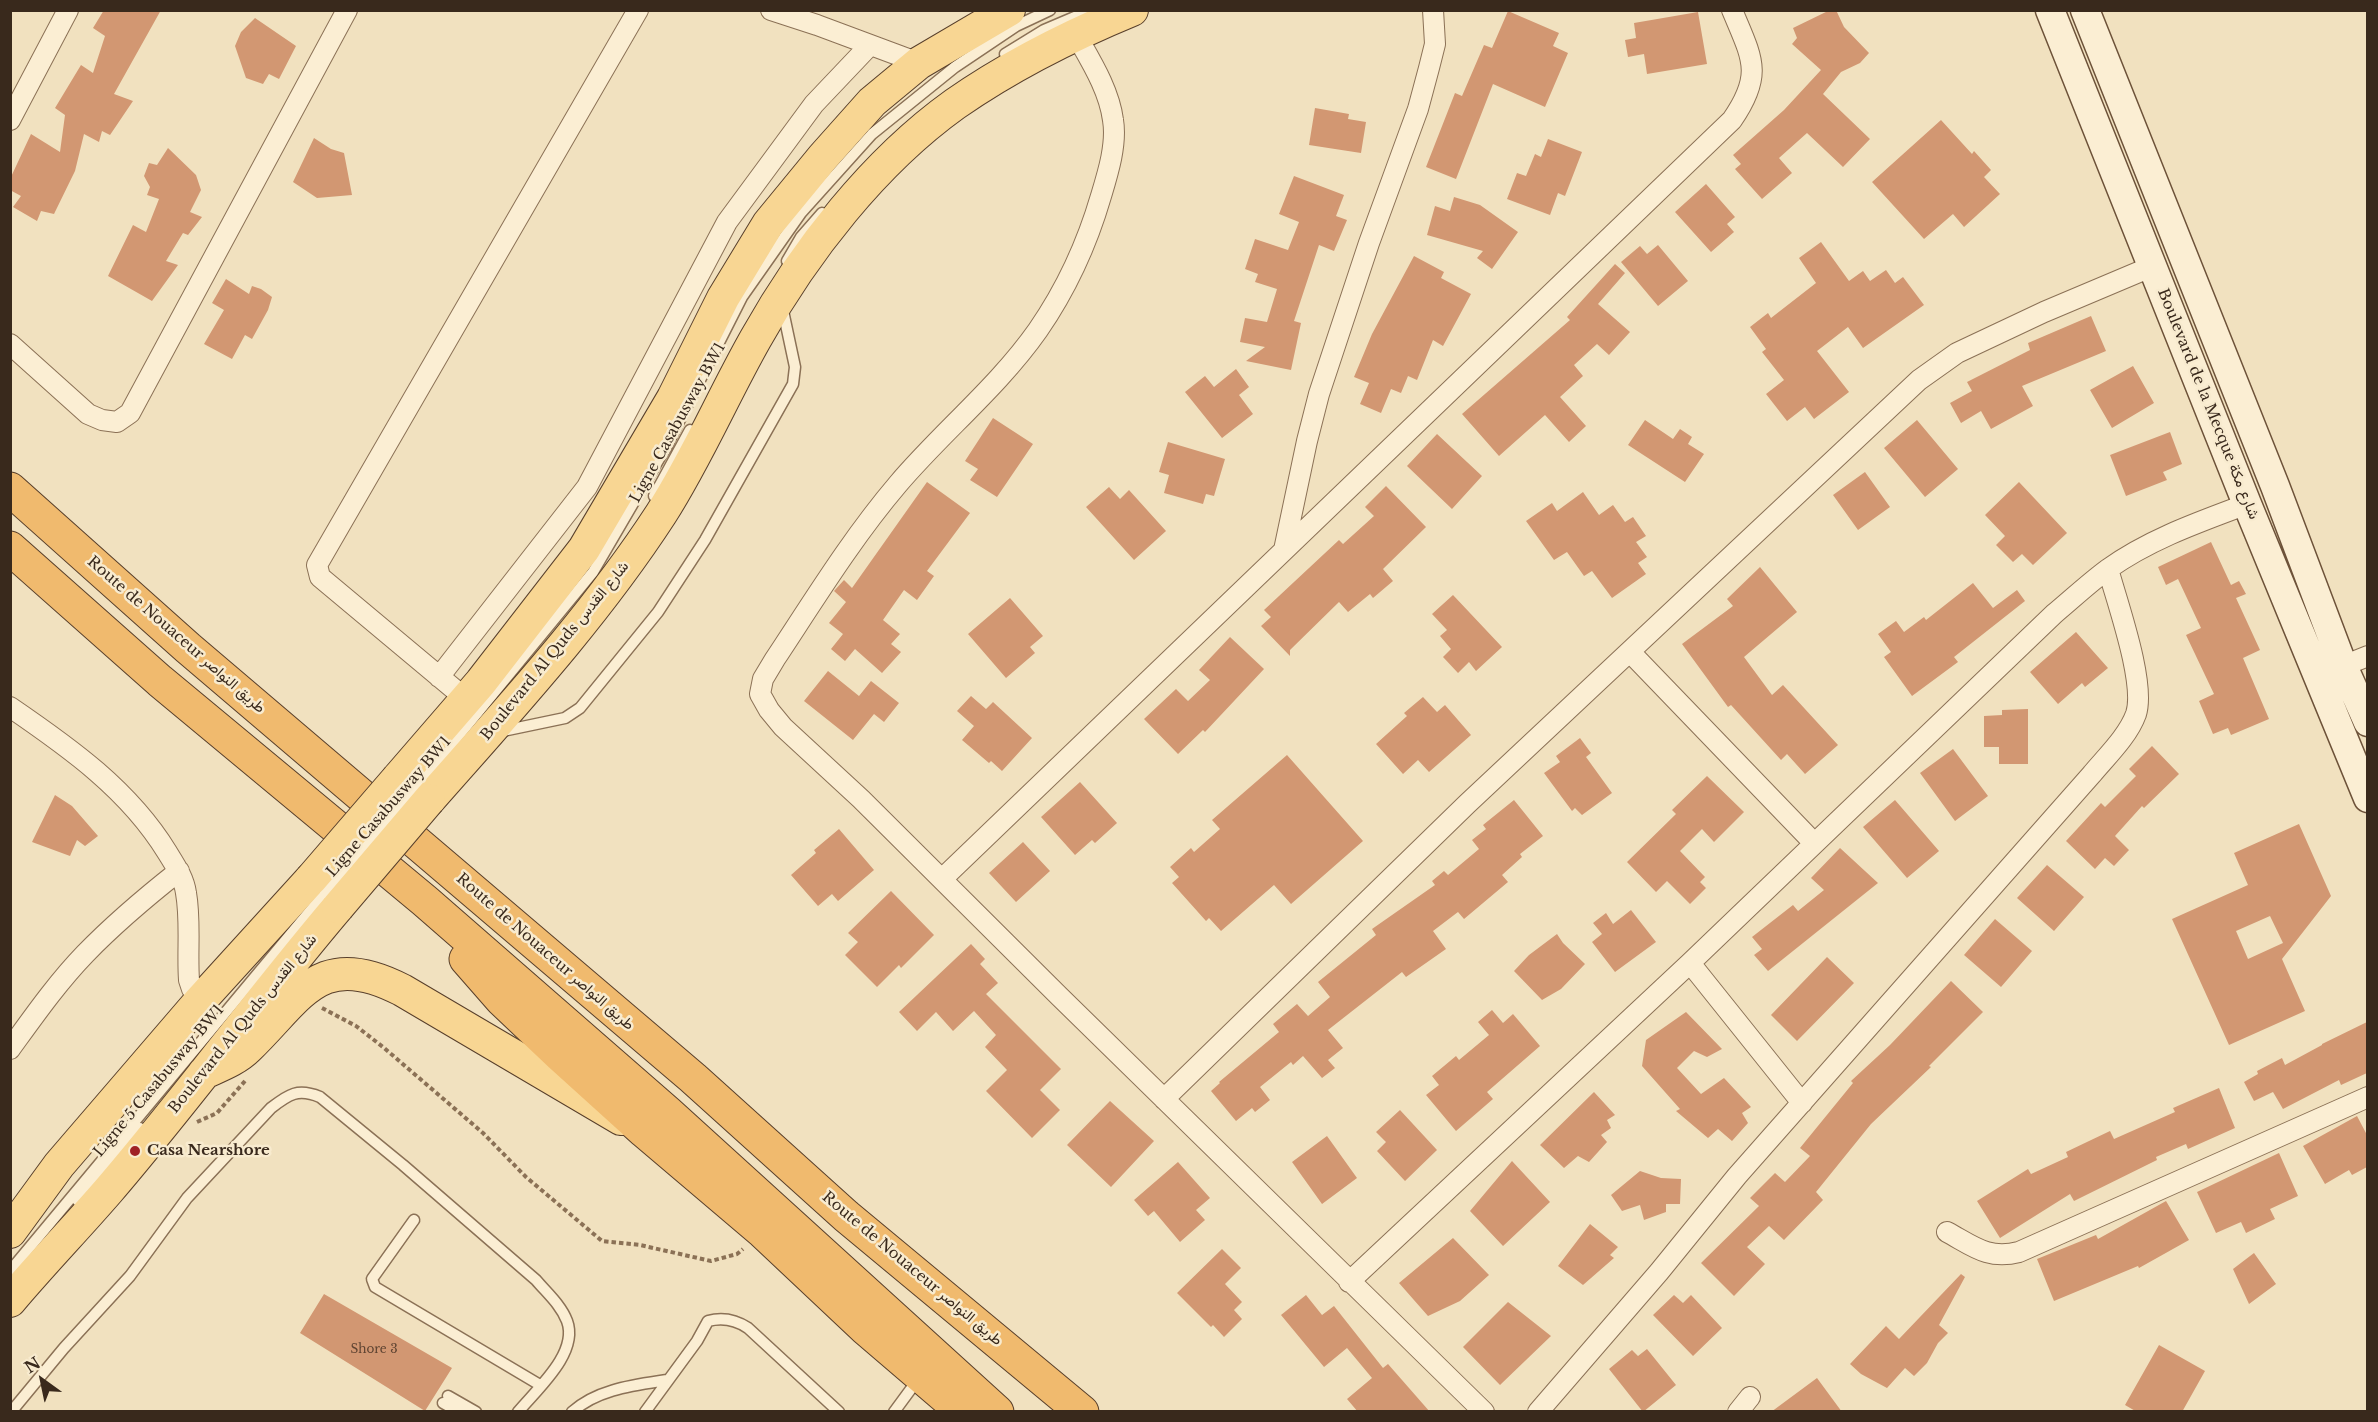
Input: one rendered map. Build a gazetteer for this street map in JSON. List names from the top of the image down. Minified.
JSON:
{"streets":{"highway":["Route de Nouaceur طريق النواصر"],"main road":["Boulevard de la Mecque شارع مكة","Boulevard Al Quds شارع القدس"],"lane":["Ligne Casabusway BW1","Ligne 5 Casabusway BW1"]},"crossings":[["Ligne Casabusway BW1","Boulevard Al Quds شارع القدس"],["Boulevard Al Quds شارع القدس","Ligne 5 Casabusway BW1"]],"places":["Casa Nearshore"],"house_numbers":["Shore 3"],"north":"top left"}
